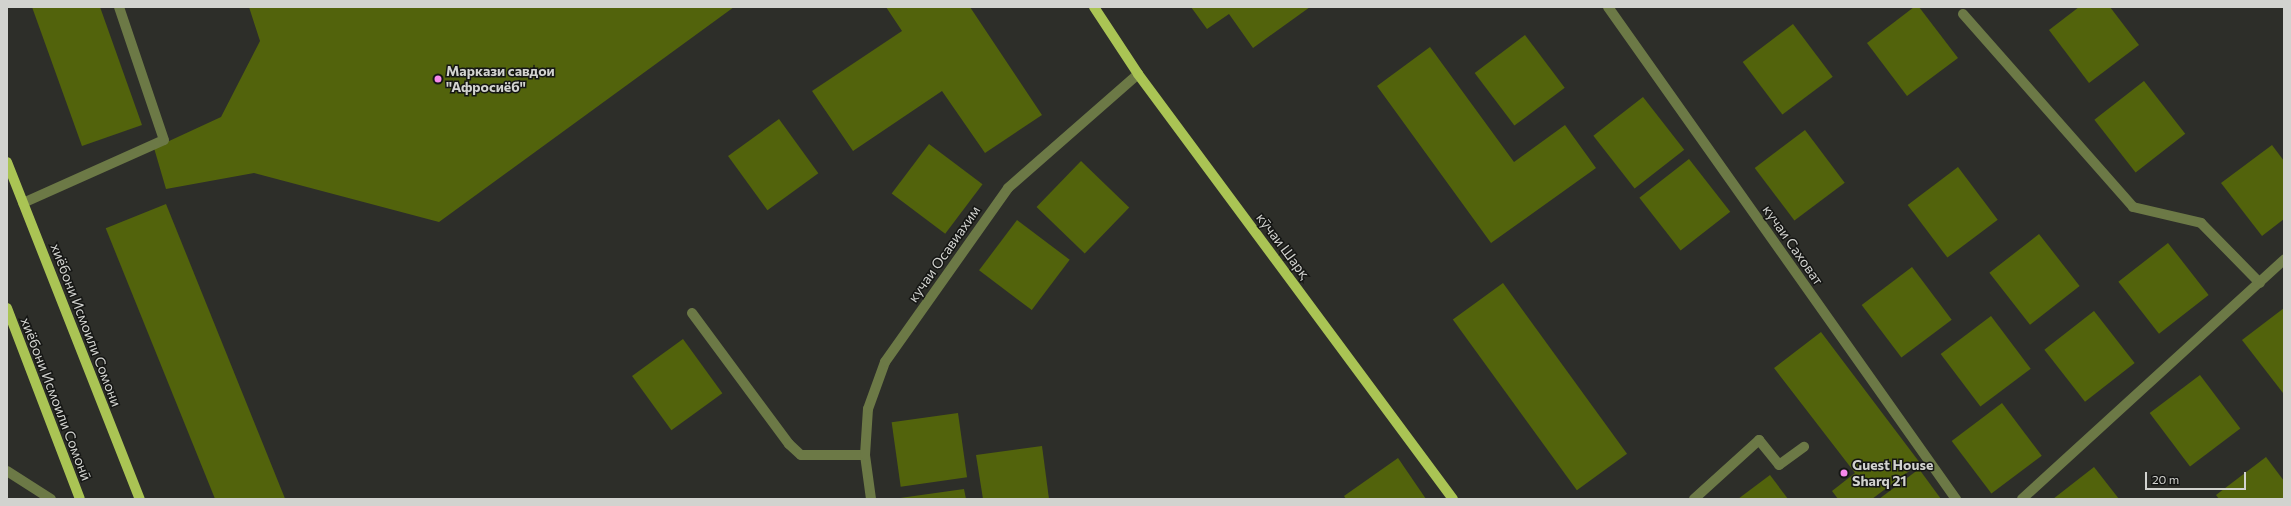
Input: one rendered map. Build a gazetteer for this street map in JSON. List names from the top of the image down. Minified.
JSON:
{"streets":{"main road":["кӯчаи Шарқ","хиёбони Исмоили Сомони","хиёбони Исмоили Сомонӣ"],"street":["кучаи Саховат","кучаи Осавиахим"]},"crossings":[["кӯчаи Шарқ","кучаи Осавиахим"]],"places":["Маркази савдои \"Афросиёб\"","Guest House Sharq 21"],"scale_bar":"20 m"}
